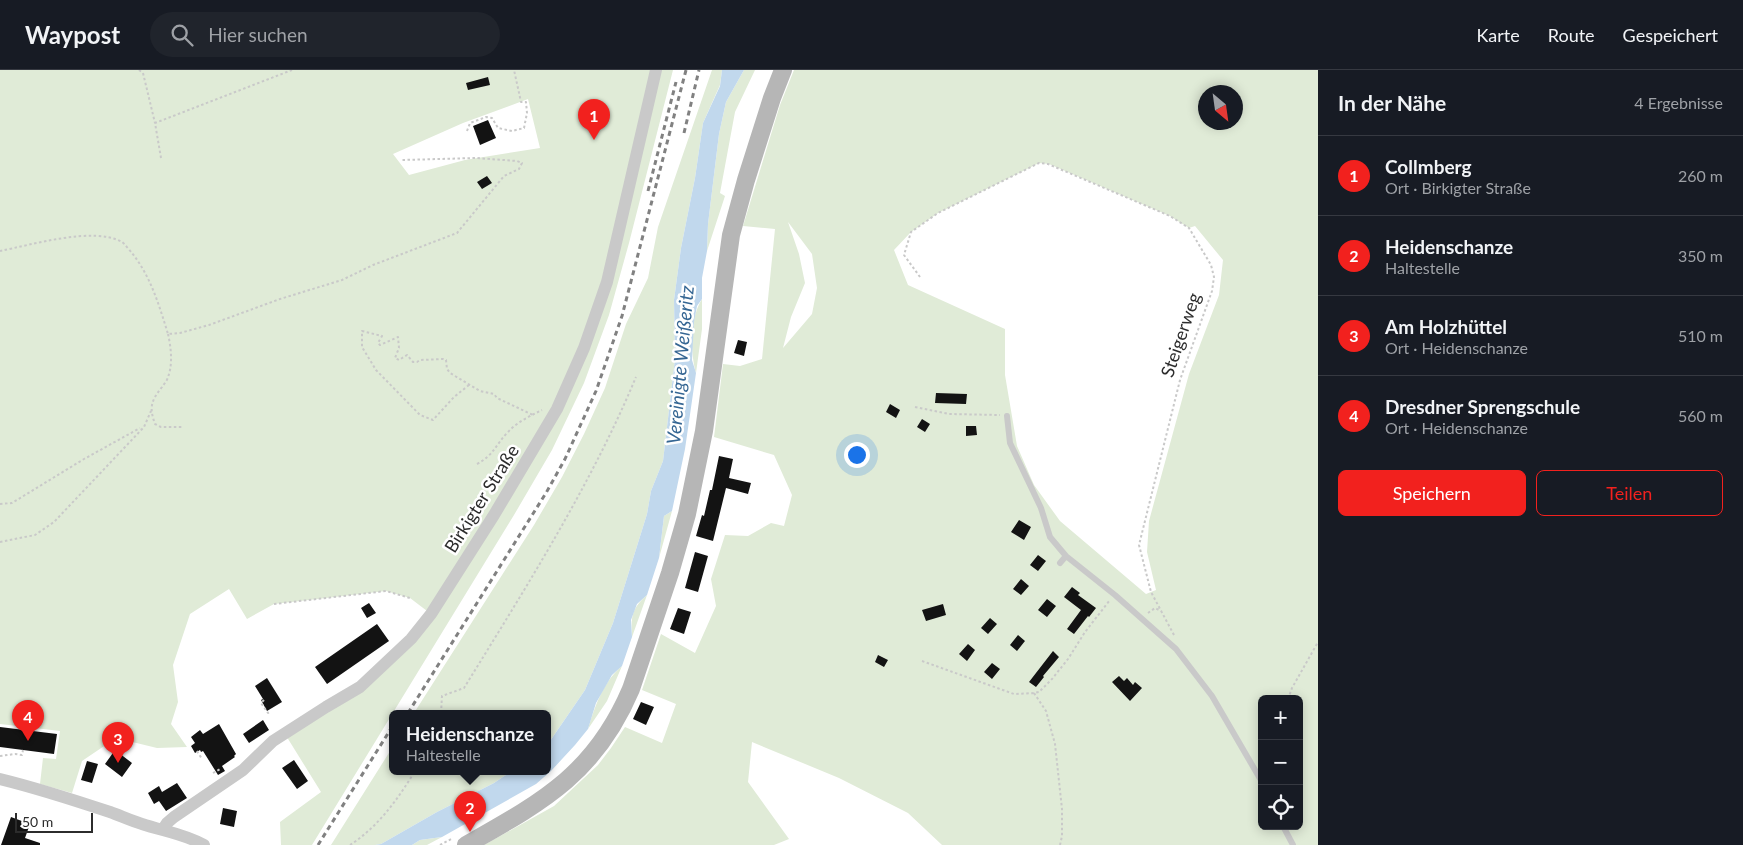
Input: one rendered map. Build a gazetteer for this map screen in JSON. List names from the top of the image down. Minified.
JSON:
{"streets":{"street":["Birkigter Straße"],"path":["Steigerweg"]},"water":["Vereinigte Weißeritz"],"scale_bar":"50 m","north":"bottom right","page":{"header":"Waypost","search":"Hier suchen","nav":["Karte","Route","Gespeichert"],"heading":["In der Nähe","4 Ergebnisse"],"pins":["1","4","3","2"],"list":[{"mark":"1","name":"Collmberg","note":"Ort · Birkigter Straße","value":"260 m"},{"mark":"2","name":"Heidenschanze","note":"Haltestelle","value":"350 m"},{"mark":"3","name":"Am Holzhüttel","note":"Ort · Heidenschanze","value":"510 m"},{"mark":"4","name":"Dresdner Sprengschule","note":"Ort · Heidenschanze","value":"560 m"}],"buttons":["Speichern","Teilen"],"map_buttons":["+","−"],"popup":["Heidenschanze","Haltestelle"],"scale":"50 m"}}
